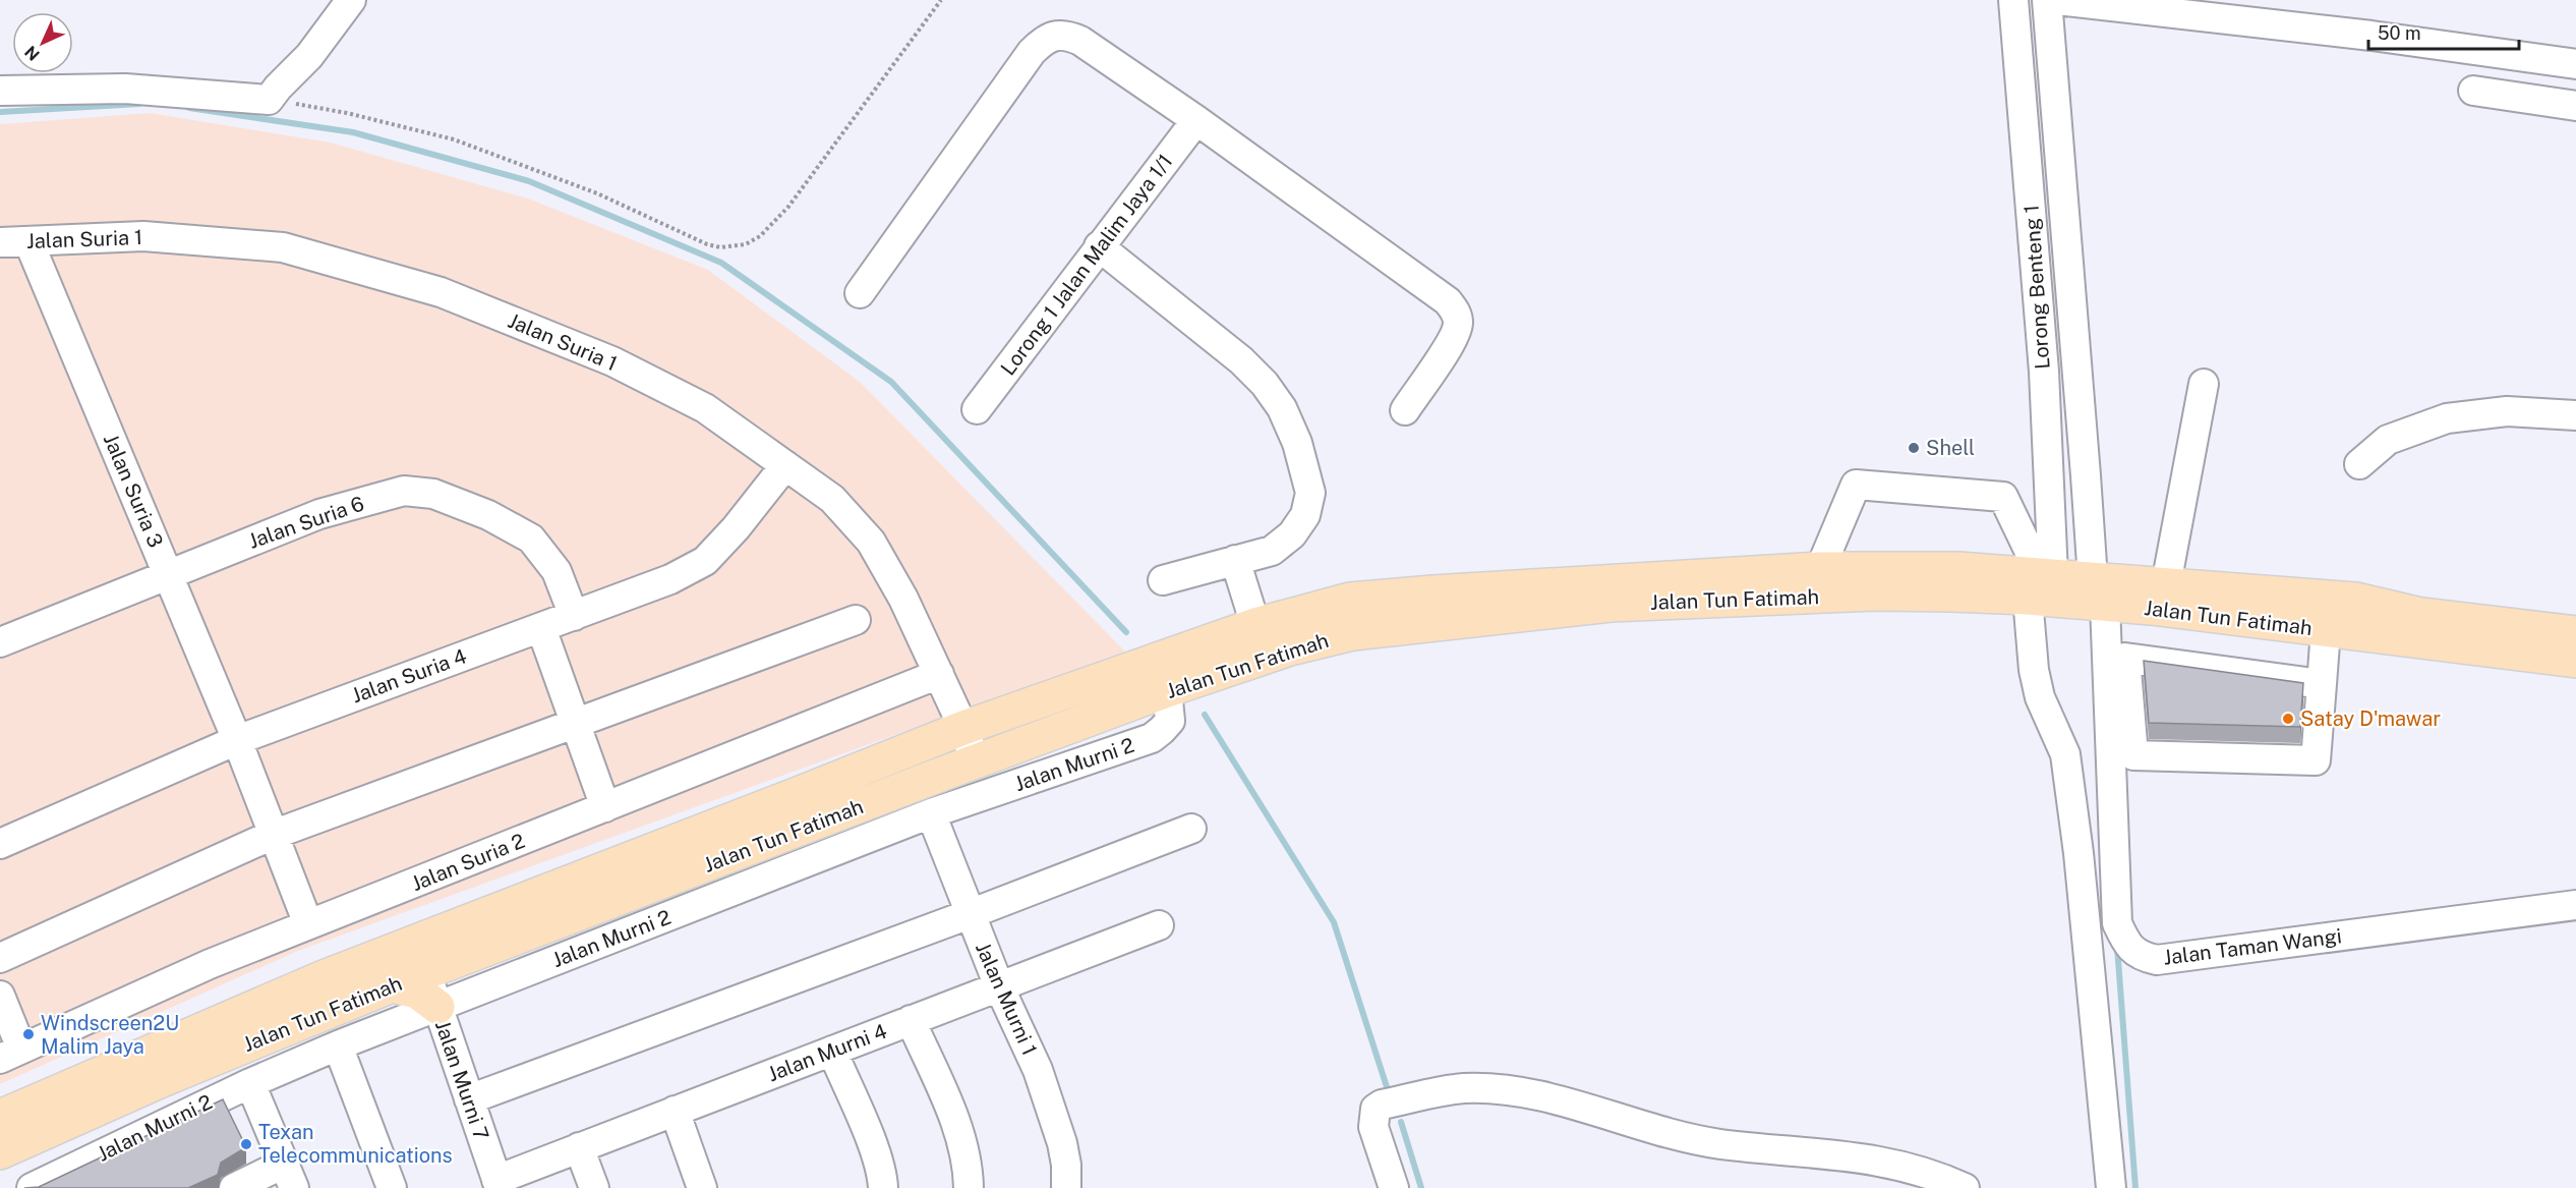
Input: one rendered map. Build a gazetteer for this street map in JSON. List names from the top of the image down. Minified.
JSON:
{"streets":{"main road":["Jalan Tun Fatimah"],"street":["Jalan Suria 1","Lorong 1 Jalan Malim Jaya 1/1","Lorong Benteng 1","Jalan Suria 3","Jalan Suria 6","Jalan Suria 4","Jalan Murni 2","Jalan Suria 2","Jalan Taman Wangi","Jalan Murni 1","Jalan Murni 4","Jalan Murni 7"]},"crossings":[["Jalan Suria 1","Jalan Suria 3"],["Jalan Suria 1","Jalan Tun Fatimah"],["Jalan Suria 1","Jalan Suria 4"],["Jalan Suria 1","Jalan Suria 2"],["Lorong Benteng 1","Jalan Tun Fatimah"],["Jalan Suria 3","Jalan Suria 6"],["Jalan Suria 3","Jalan Suria 4"],["Jalan Suria 3","Jalan Suria 2"],["Jalan Suria 6","Jalan Suria 4"],["Jalan Tun Fatimah","Jalan Murni 2"],["Jalan Tun Fatimah","Jalan Taman Wangi"],["Jalan Tun Fatimah","Jalan Murni 7"],["Jalan Murni 2","Jalan Murni 1"],["Jalan Murni 2","Jalan Murni 7"],["Jalan Murni 1","Jalan Murni 4"],["Jalan Murni 4","Jalan Murni 7"]],"places":["Shell","Satay D'mawar","Windscreen2U Malim Jaya","Texan Telecommunications"],"scale_bar":"50 m","north":"bottom left"}
